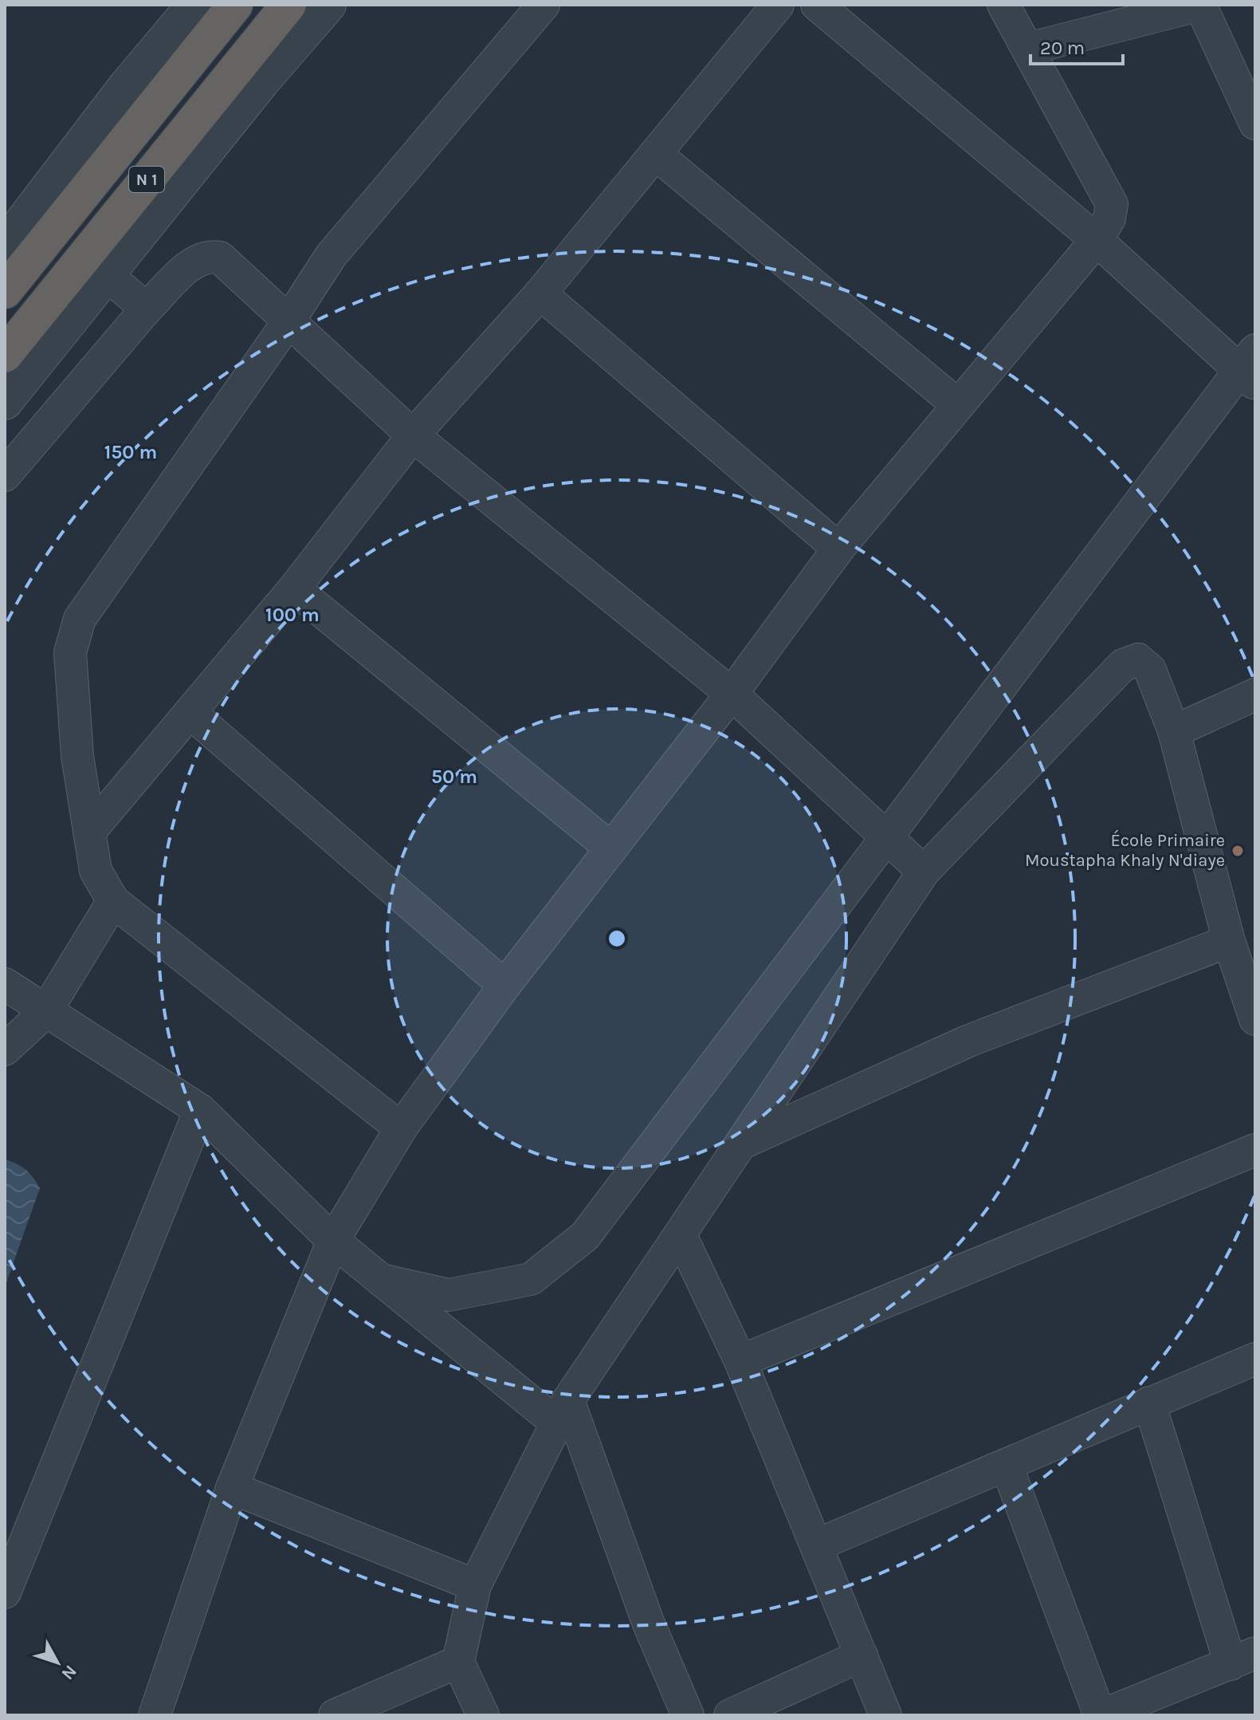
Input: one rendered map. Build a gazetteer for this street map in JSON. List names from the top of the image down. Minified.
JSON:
{"streets":{"highway":["N 1"]},"places":["École Primaire Moustapha Khaly N'diaye"],"scale_bar":"20 m","north":"bottom right","rings":["150 m","100 m","50 m"]}
